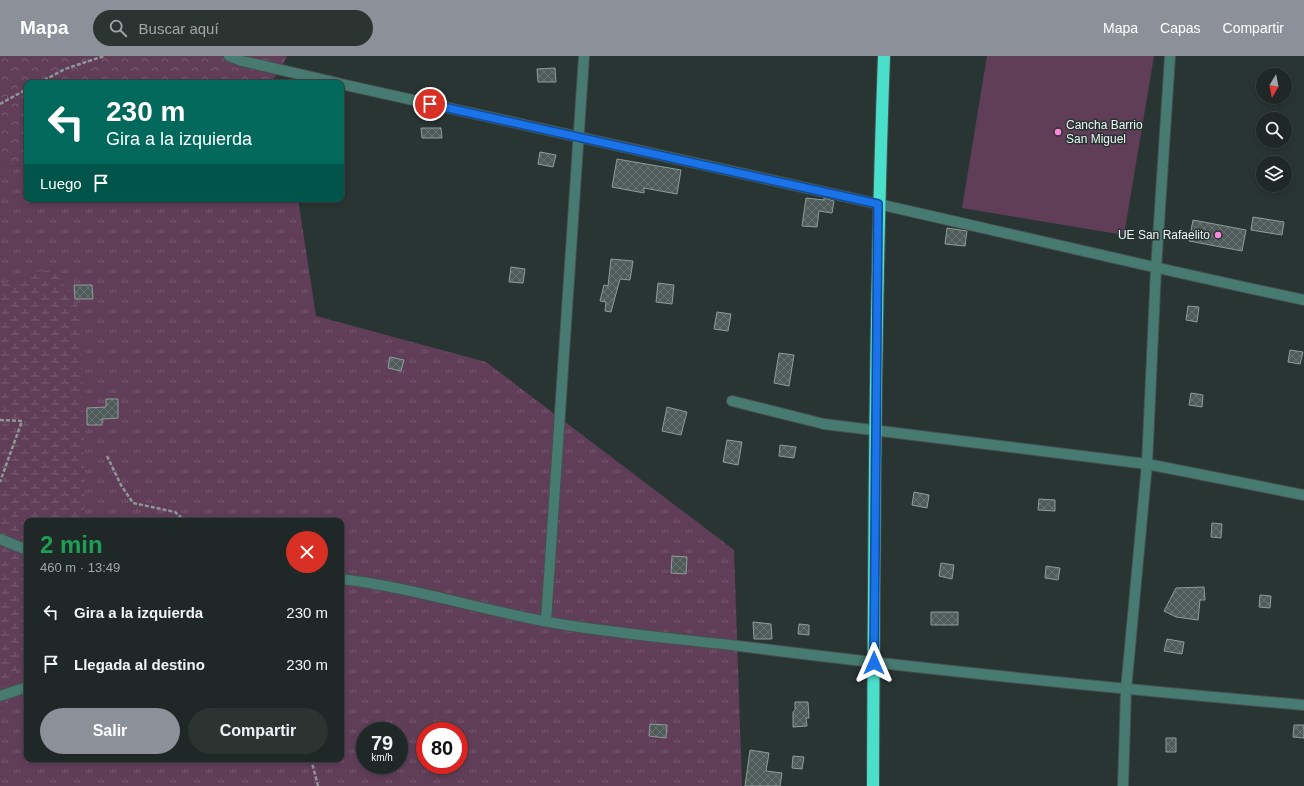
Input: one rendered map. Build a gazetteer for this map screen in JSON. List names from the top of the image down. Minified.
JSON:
{"places":["Cancha Barrio San Miguel","UE San Rafaelito"],"north":"bottom","page":{"header":"Mapa","search":"Buscar aquí","nav":["Mapa","Capas","Compartir"],"turn":["230 m","Gira a la izquierda"],"then":"Luego","heading":["2 min","460 m · 13:49"],"list":[{"name":"Gira a la izquierda","value":"230 m"},{"name":"Llegada al destino","value":"230 m"}],"buttons":["Salir","Compartir"],"speed":"79 km/h","limit":"80"}}
